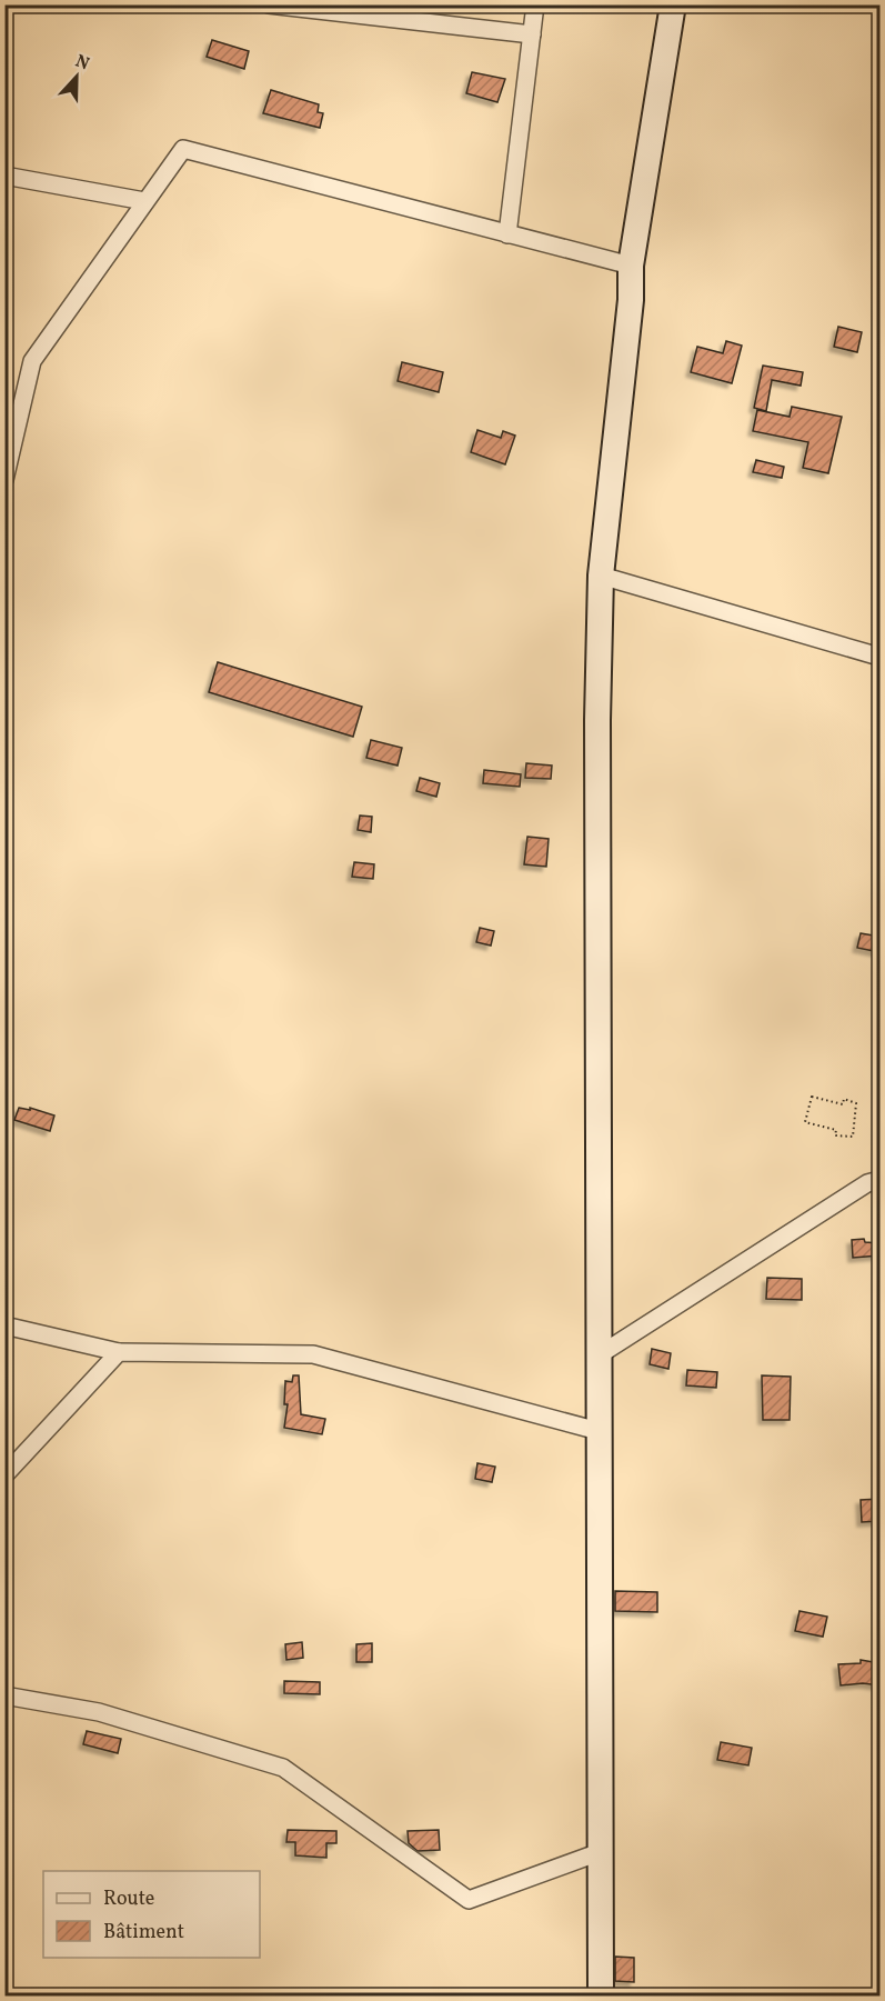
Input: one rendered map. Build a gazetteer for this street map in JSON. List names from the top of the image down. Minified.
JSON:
{"legend":["Route","Bâtiment"],"north":"top"}
